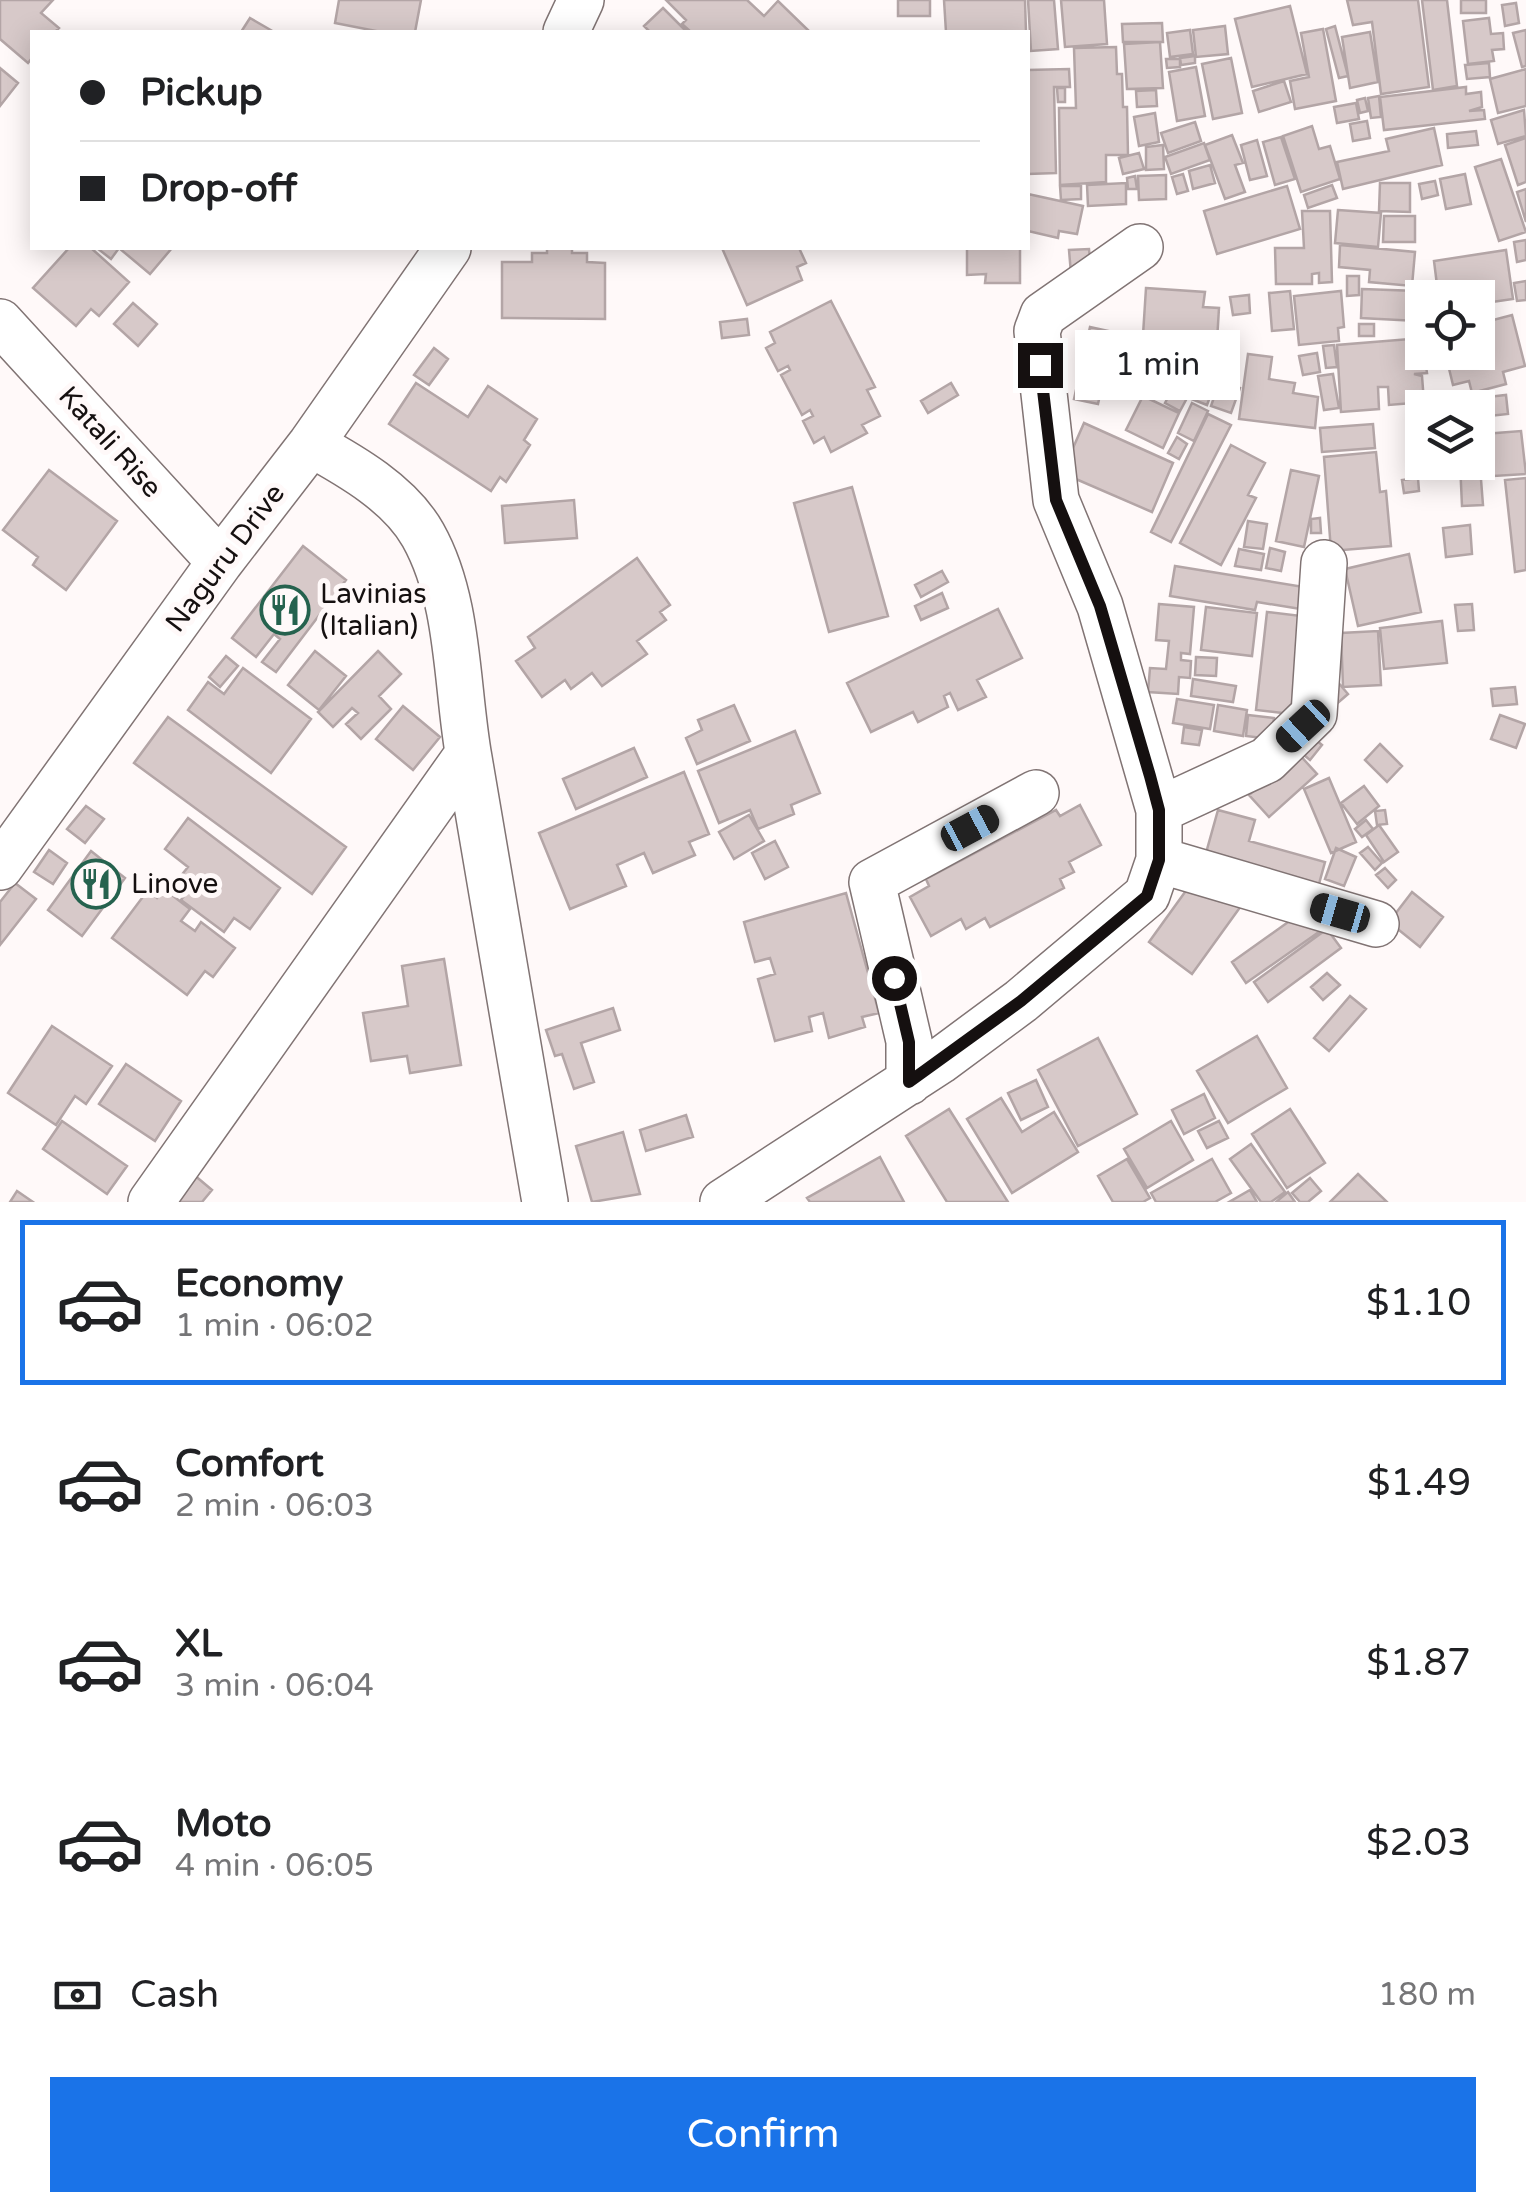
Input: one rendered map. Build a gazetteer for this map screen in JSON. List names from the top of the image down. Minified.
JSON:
{"streets":{"street":["Katali Rise","Naguru Drive"]},"crossings":[["Katali Rise","Naguru Drive"]],"places":{"restaurant":["Lavinias (Italian)","Linove"]},"page":{"banner":["Pickup","Drop-off"],"bubble":"1 min","list":[{"name":"Economy","note":"1 min · 06:02","value":"$1.10"},{"name":"Comfort","note":"2 min · 06:03","value":"$1.49"},{"name":"XL","note":"3 min · 06:04","value":"$1.87"},{"name":"Moto","note":"4 min · 06:05","value":"$2.03"}],"pay":["Cash","180 m"],"buttons":"Confirm"}}
